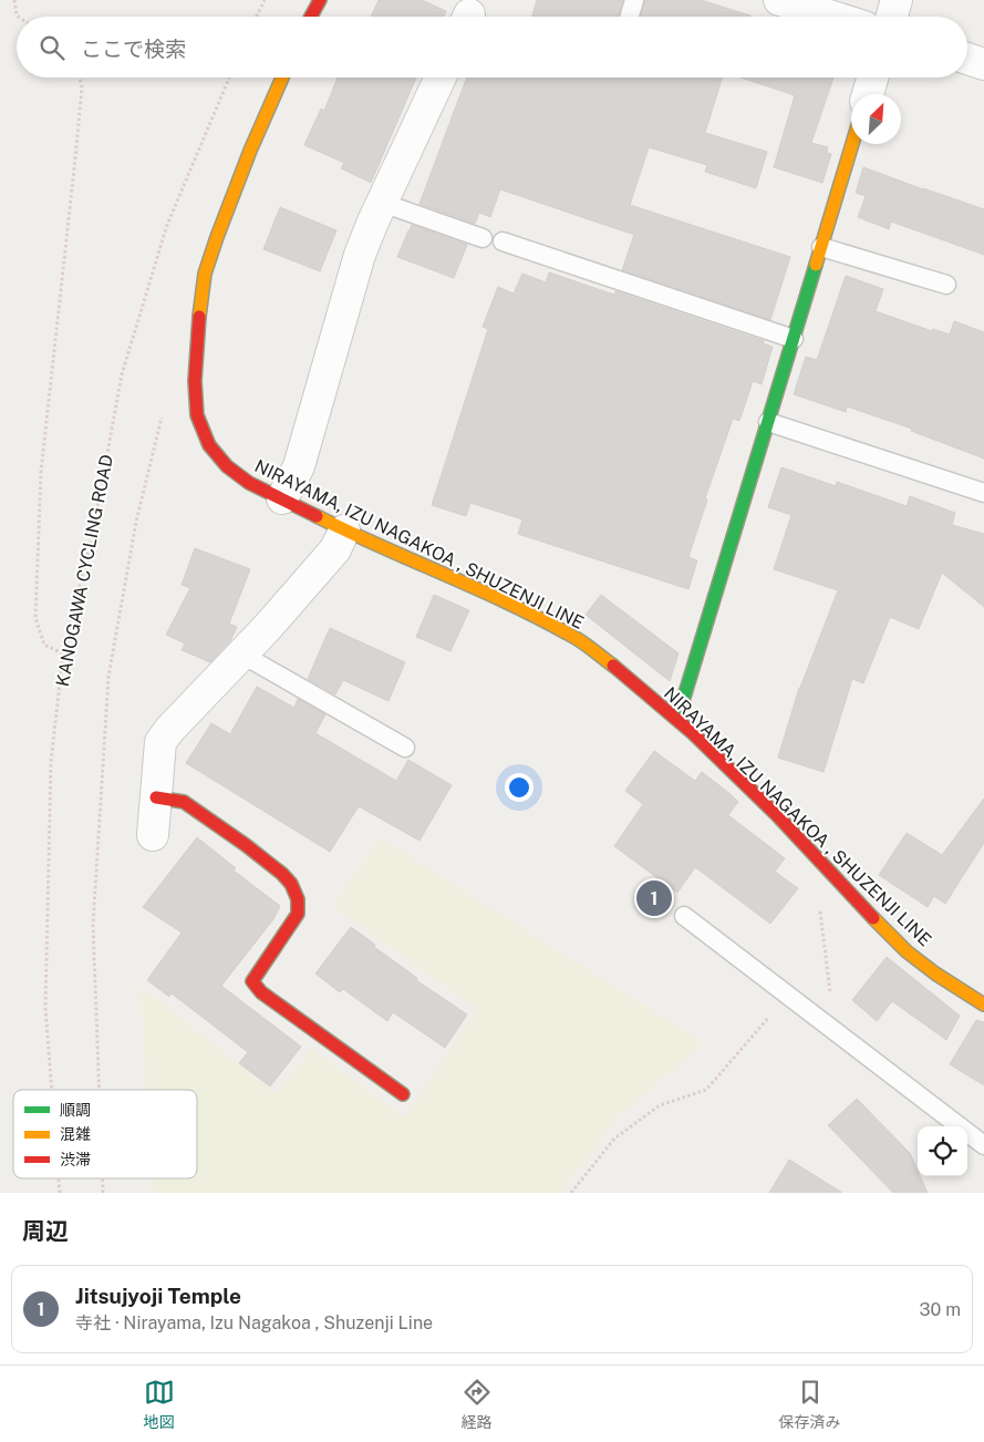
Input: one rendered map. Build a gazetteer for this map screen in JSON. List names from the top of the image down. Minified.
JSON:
{"streets":{"main road":["NIRAYAMA, IZU NAGAKOA , SHUZENJI LINE"],"path":["KANOGAWA CYCLING ROAD"]},"legend":["順調","混雑","渋滞"],"north":"top right","page":{"search":"ここで検索","pins":"1","heading":"周辺","list":[{"mark":"1","name":"Jitsujyoji Temple","note":"寺社 · Nirayama, Izu Nagakoa , Shuzenji Line","value":"30 m"}],"nav":["地図","経路","保存済み"]}}
